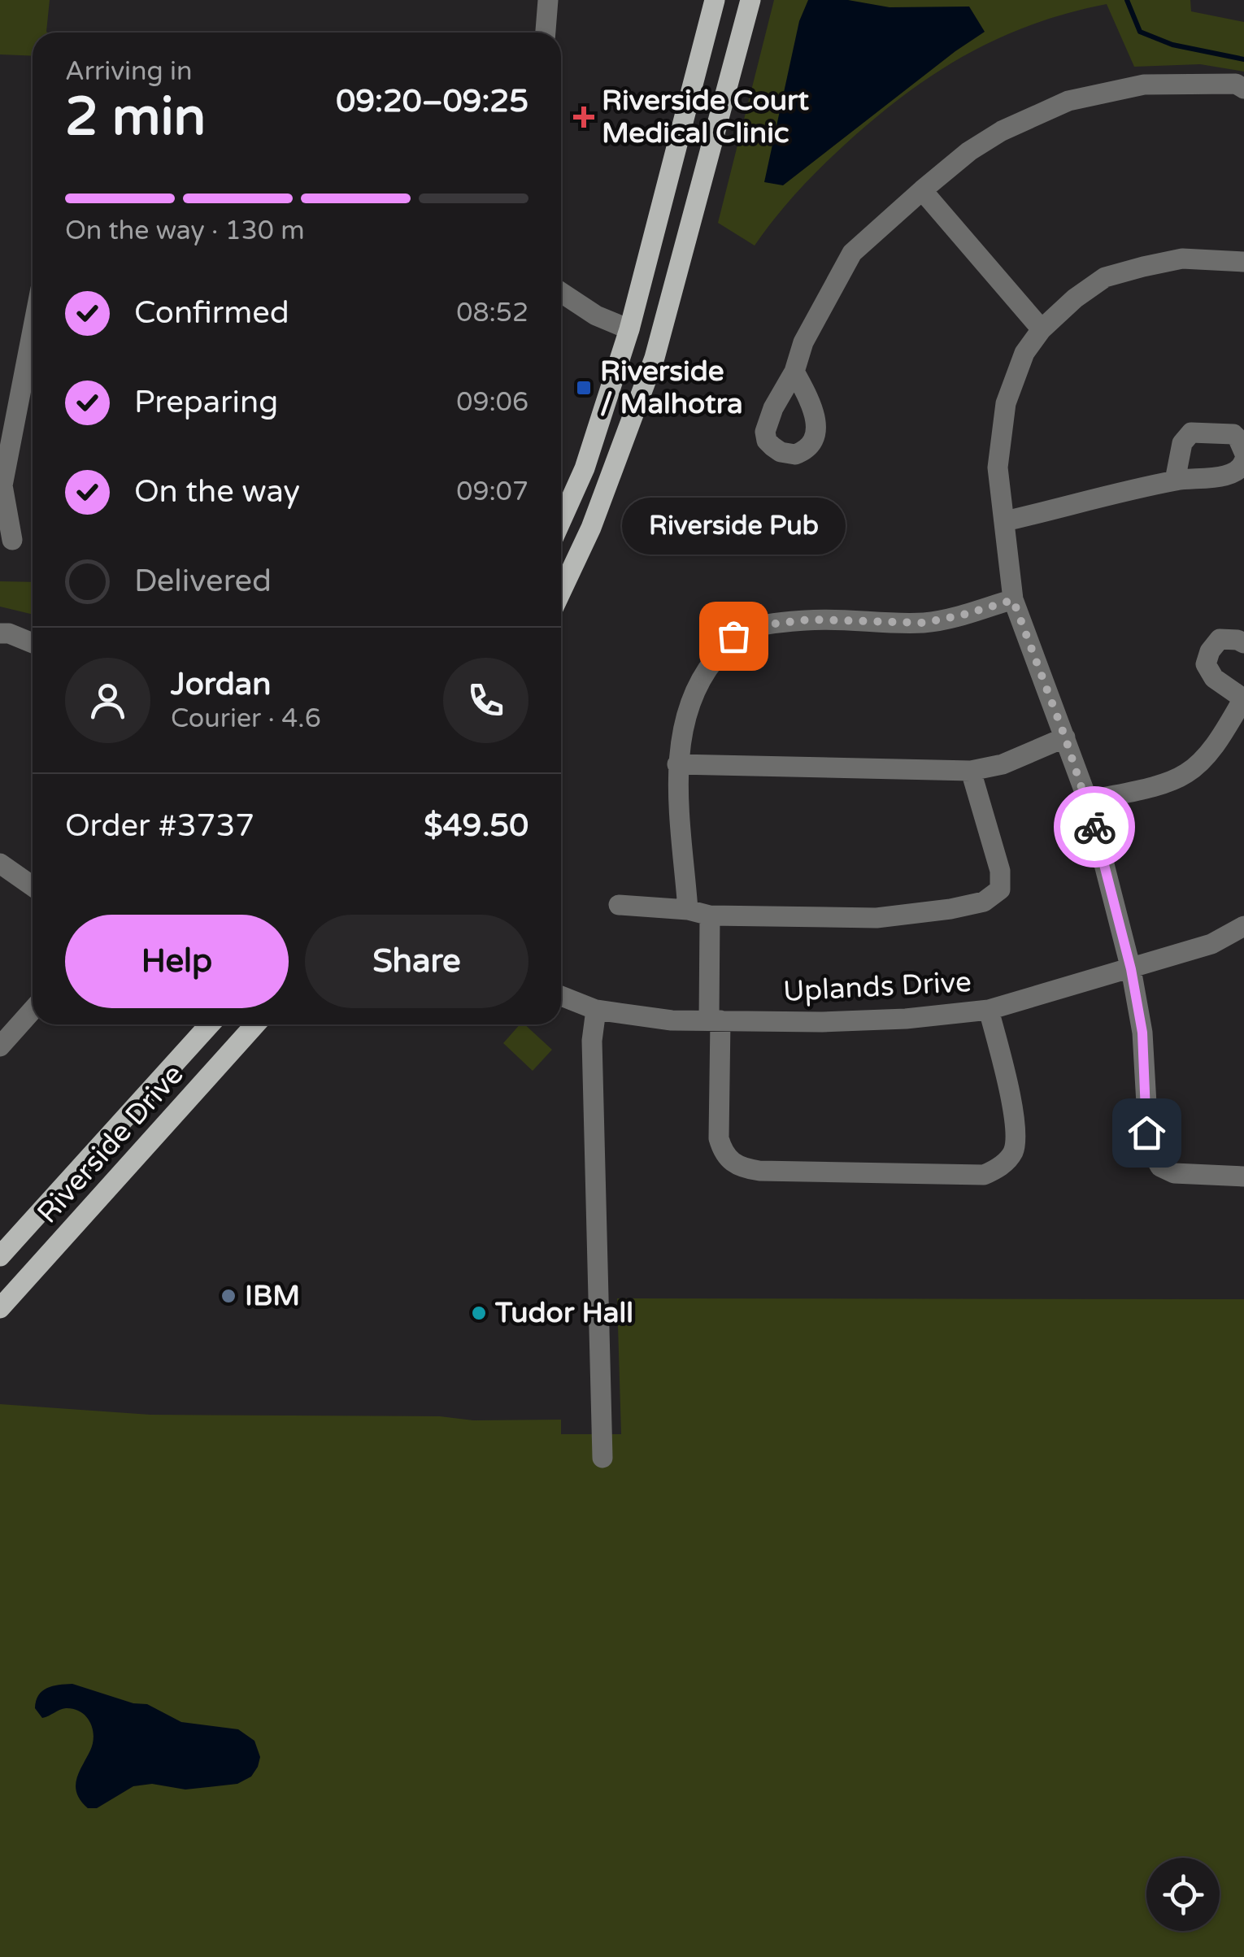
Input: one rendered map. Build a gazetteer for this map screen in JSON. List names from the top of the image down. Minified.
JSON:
{"streets":{"main road":["Riverside Drive"],"street":["Uplands Drive"]},"places":{"health":["Riverside Court Medical Clinic"],"transit":["Riverside / Malhotra"],"other":["Riverside Pub","IBM","Tudor Hall"]},"page":{"heading":["2 min","Arriving in","09:20–09:25"],"panel":["Jordan","Courier · 4.6","Order #3737","$49.50"],"bar":"On the way · 130 m","list":[["Confirmed","08:52"],["Preparing","09:06"],["On the way","09:07"],"Delivered"],"bubble":"Riverside Pub","buttons":["Help","Share"]}}
